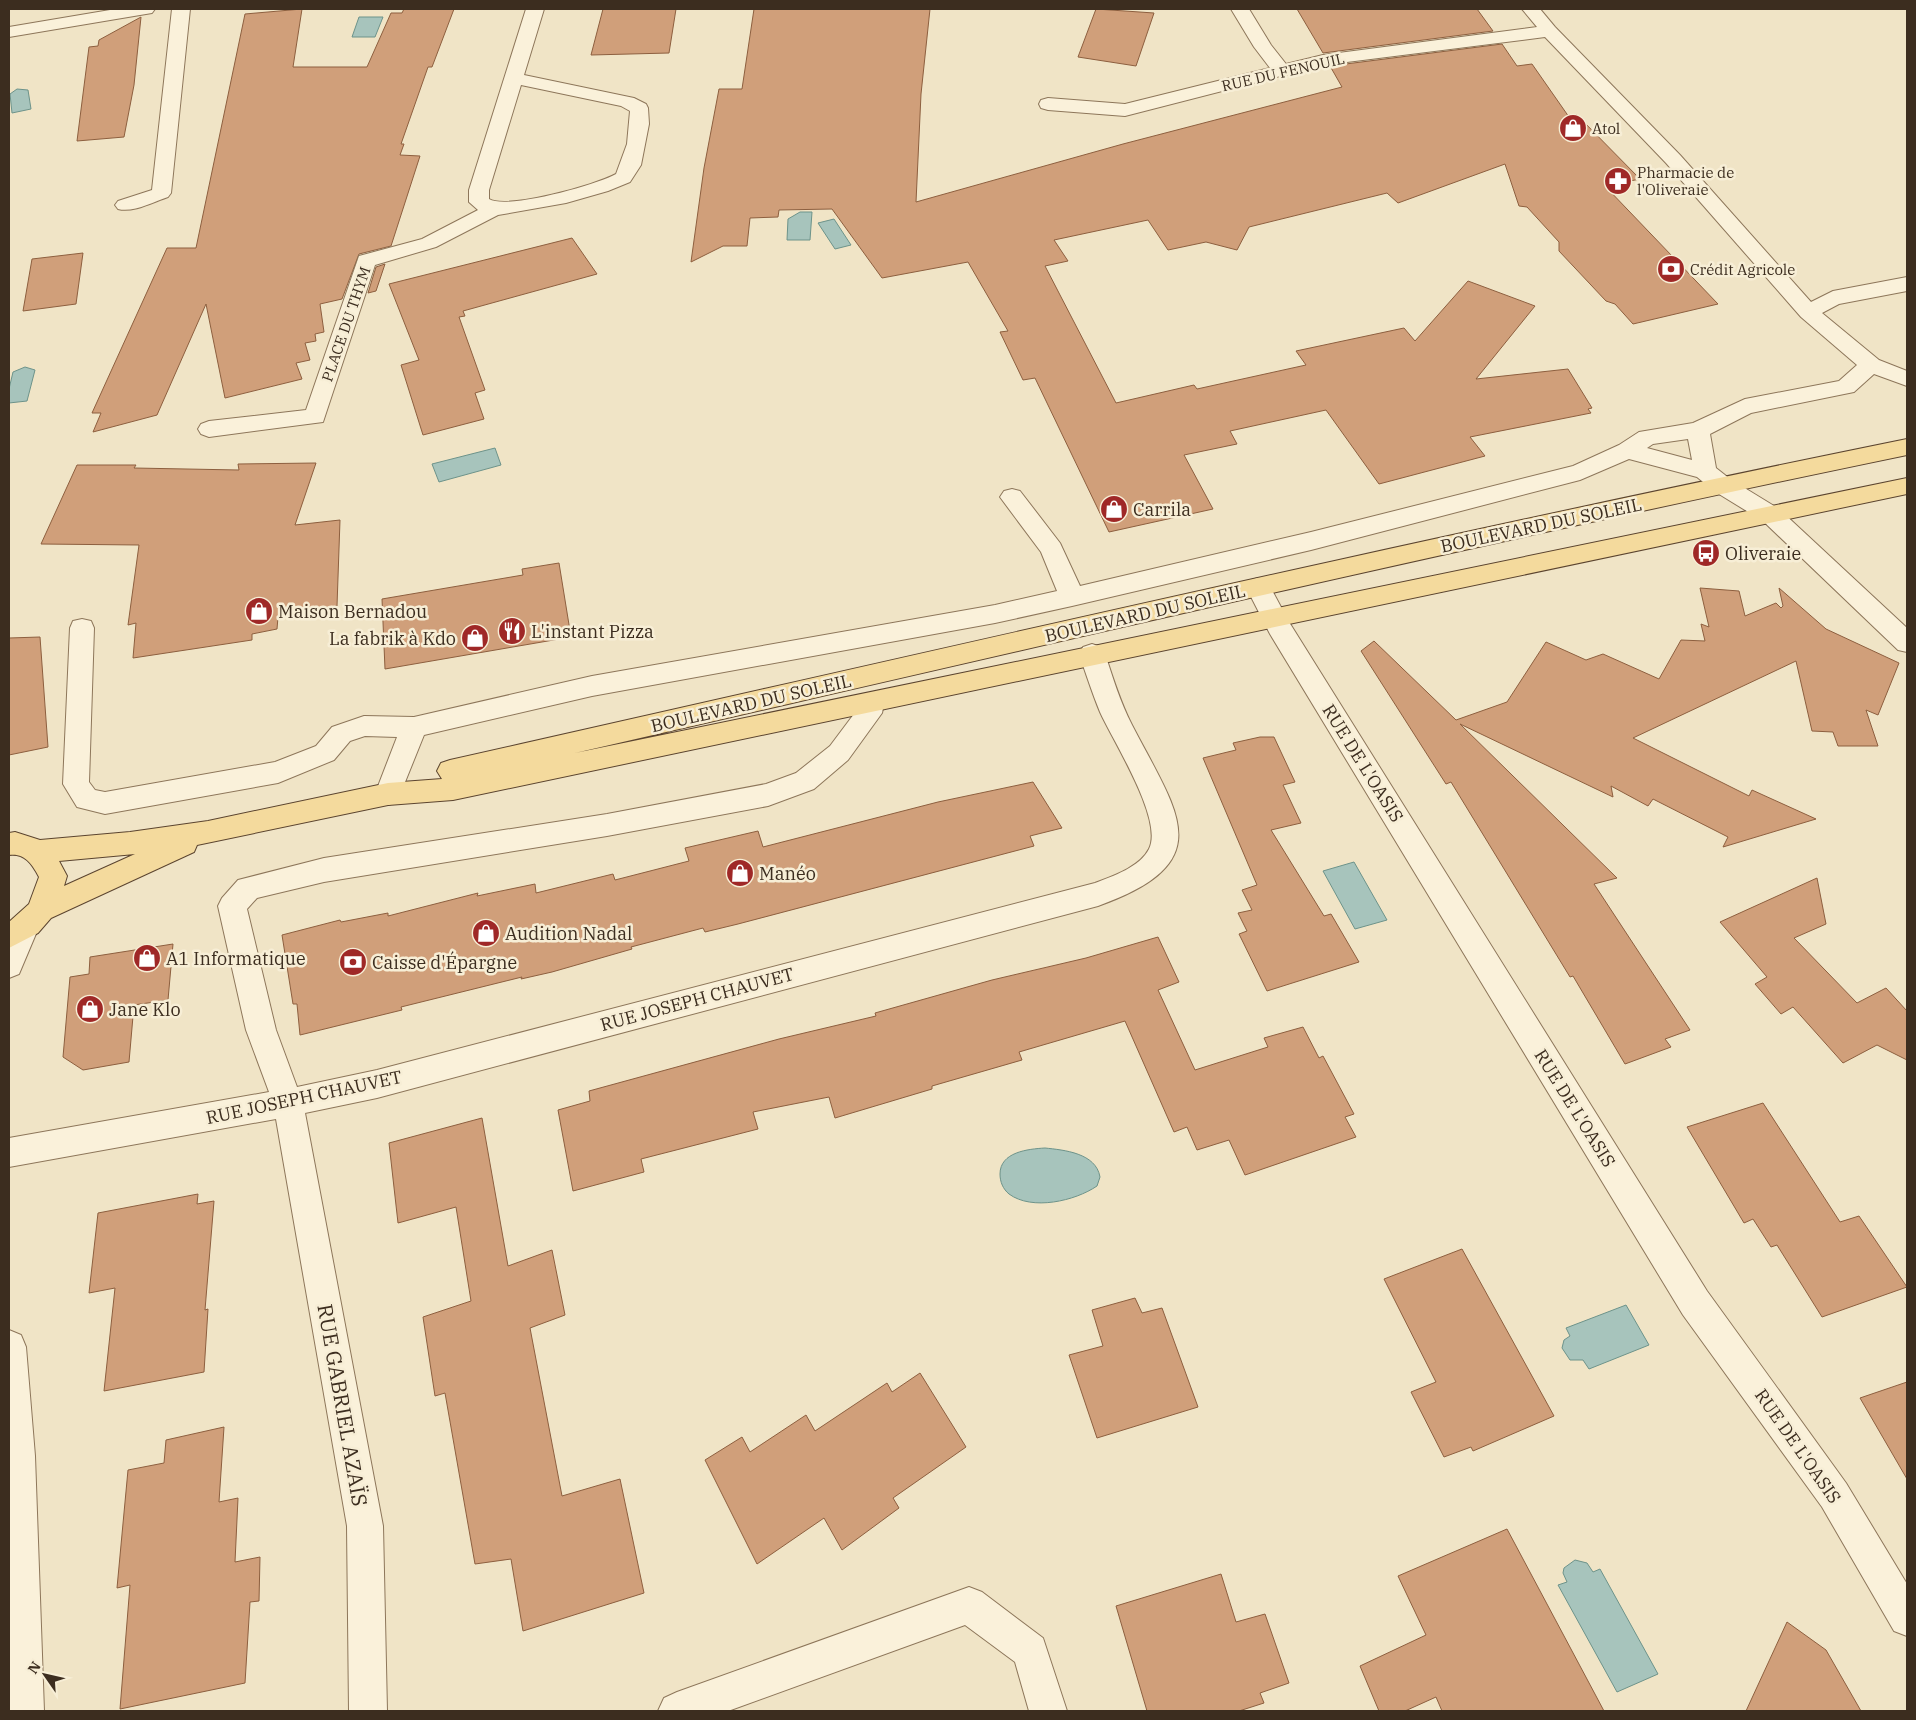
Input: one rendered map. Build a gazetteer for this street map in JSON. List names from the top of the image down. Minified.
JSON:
{"streets":{"main road":["BOULEVARD DU SOLEIL"],"street":["RUE DU FENOUIL","PLACE DU THYM","RUE DE L'OASIS","RUE JOSEPH CHAUVET","RUE GABRIEL AZAÏS"]},"crossings":[["BOULEVARD DU SOLEIL","RUE DE L'OASIS"],["BOULEVARD DU SOLEIL","RUE JOSEPH CHAUVET"],["BOULEVARD DU SOLEIL","RUE GABRIEL AZAÏS"],["RUE JOSEPH CHAUVET","RUE GABRIEL AZAÏS"]],"places":{"shop":["Atol","Carrila","Maison Bernadou","La fabrik à Kdo","Manéo","Audition Nadal","A1 Informatique","Jane Klo"],"pharmacy":["Pharmacie de l'Oliveraie"],"bank":["Crédit Agricole","Caisse d'Épargne"],"bus stop":["Oliveraie"],"restaurant":["L'instant Pizza"]},"north":"top left"}
